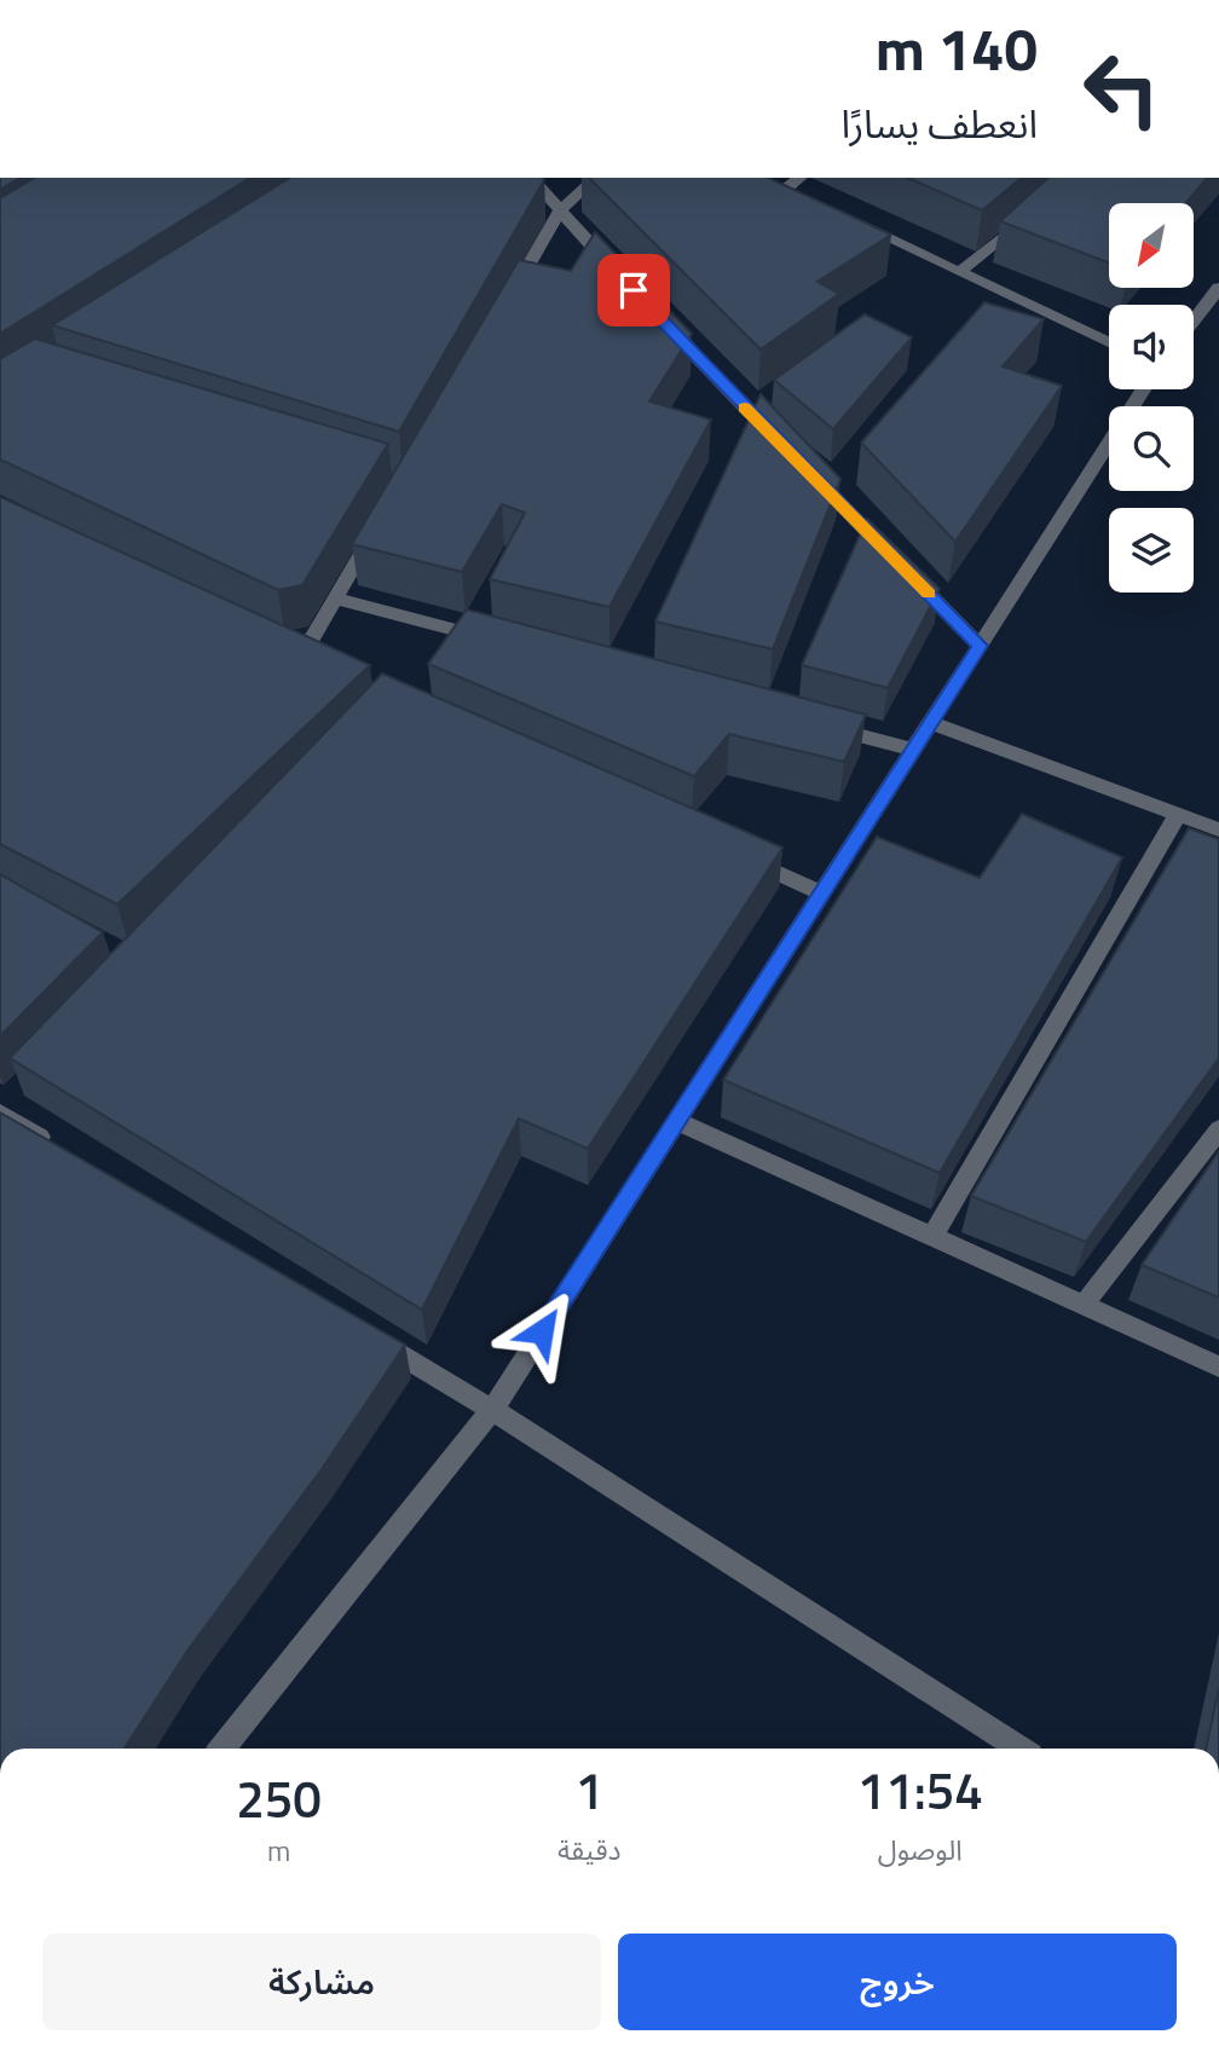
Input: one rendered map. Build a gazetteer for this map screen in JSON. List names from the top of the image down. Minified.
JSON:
{"north":"bottom left","page":{"turn":["140 m","انعطف يسارًا"],"eta":["11:54","الوصول","1","دقيقة","250","m"],"buttons":["خروج","مشاركة"]}}
